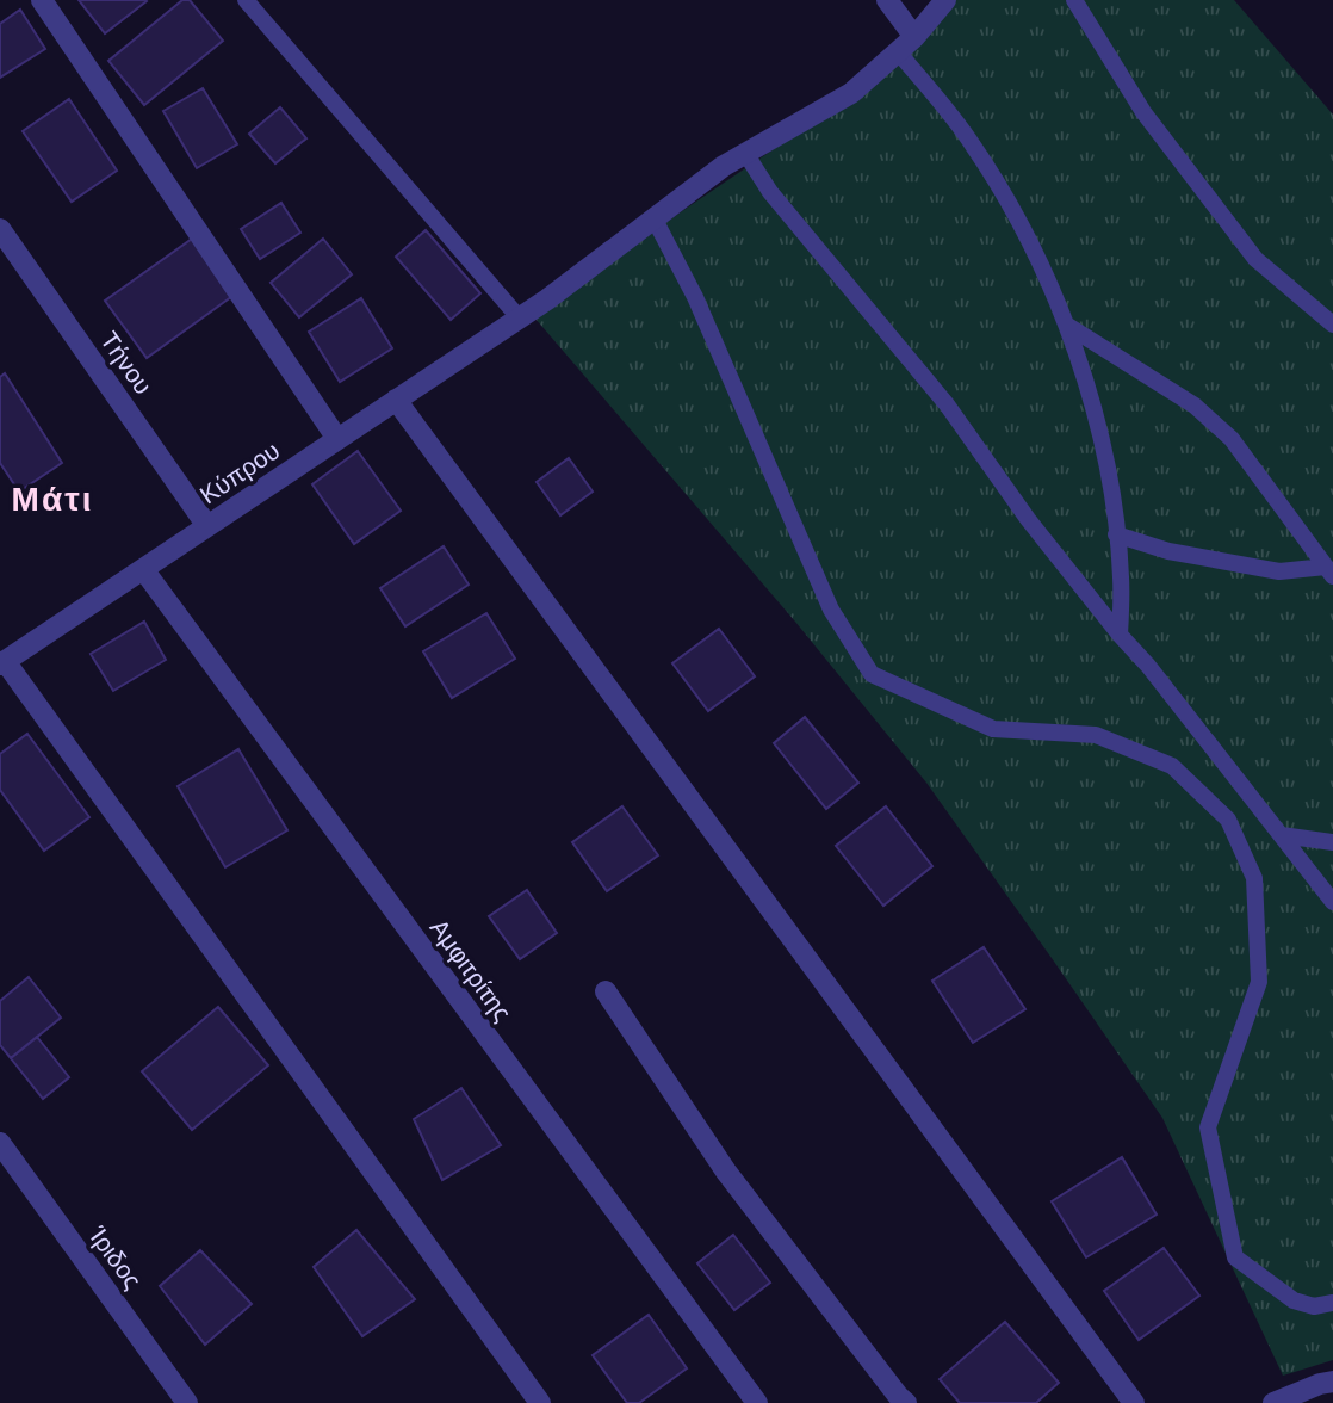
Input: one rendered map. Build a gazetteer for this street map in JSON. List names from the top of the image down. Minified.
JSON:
{"streets":{"street":["Τήνου","Κύπρου","Αμφιτρίτης","Ίριδος"]},"crossings":[["Τήνου","Κύπρου"],["Κύπρου","Αμφιτρίτης"]],"districts":["Μάτι"]}
